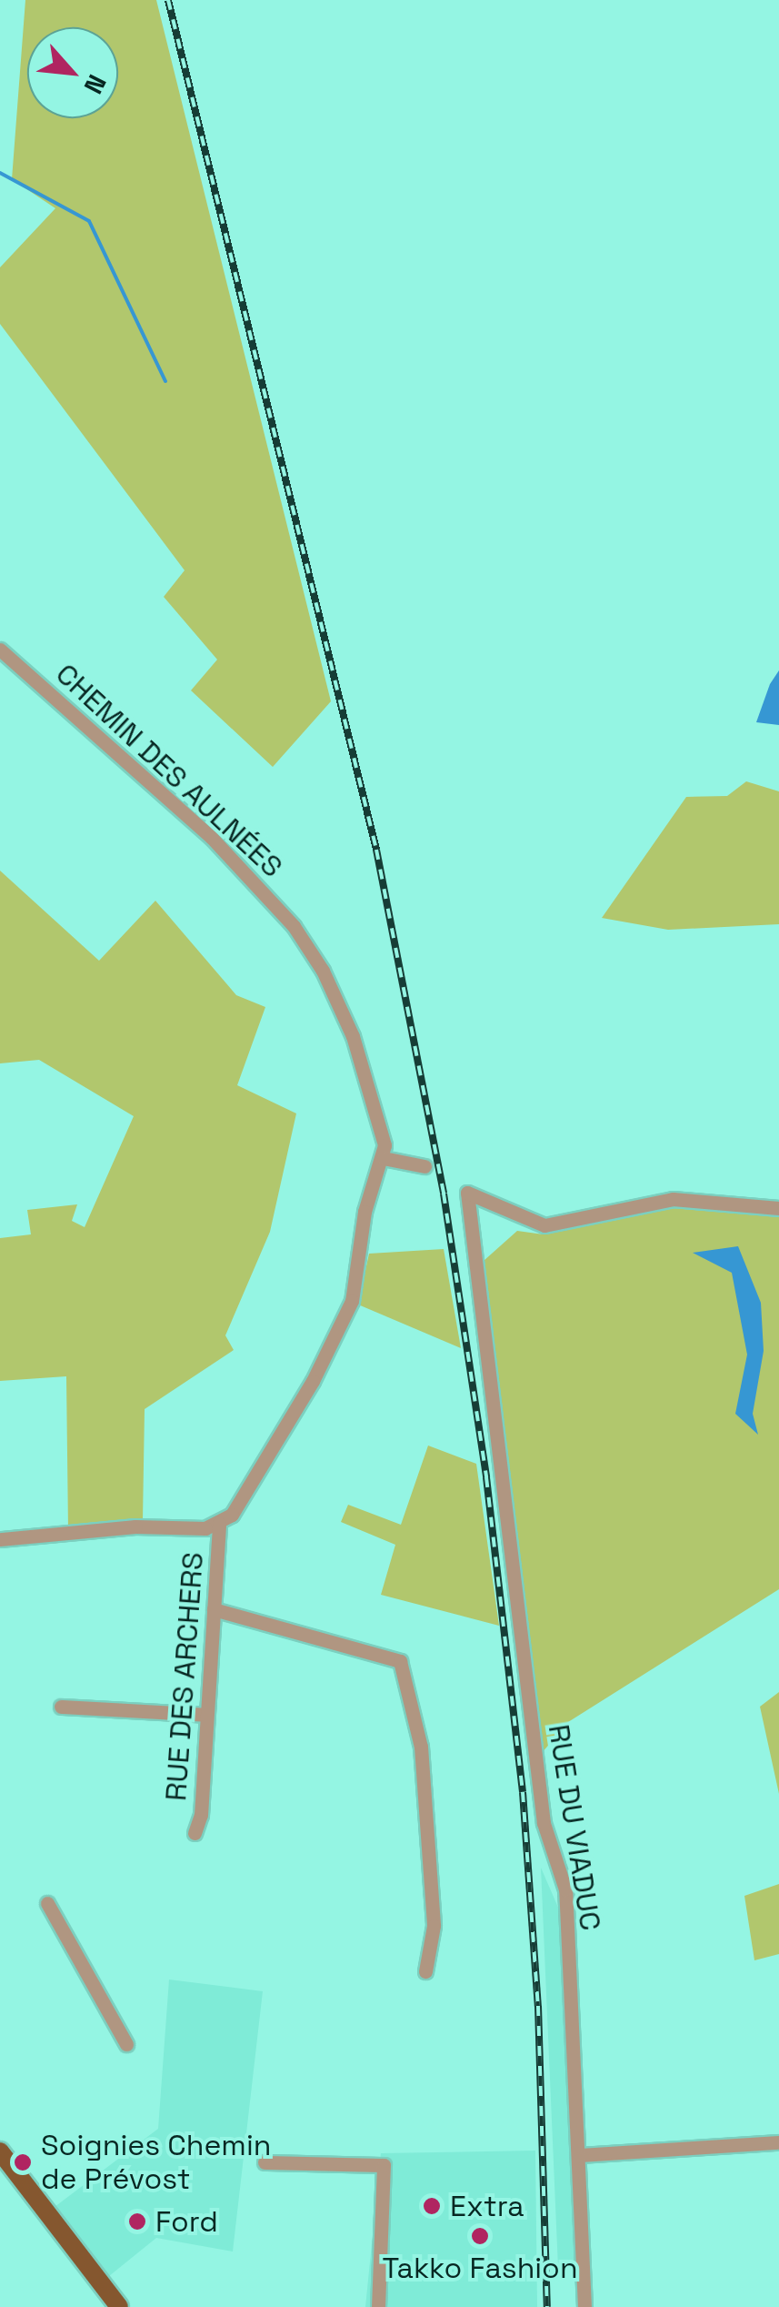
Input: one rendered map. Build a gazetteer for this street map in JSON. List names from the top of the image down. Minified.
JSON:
{"streets":{"street":["CHEMIN DES AULNÉES","RUE DES ARCHERS","RUE DU VIADUC"]},"places":["Soignies Chemin de Prévost","Extra","Ford","Takko Fashion"],"north":"bottom right"}
